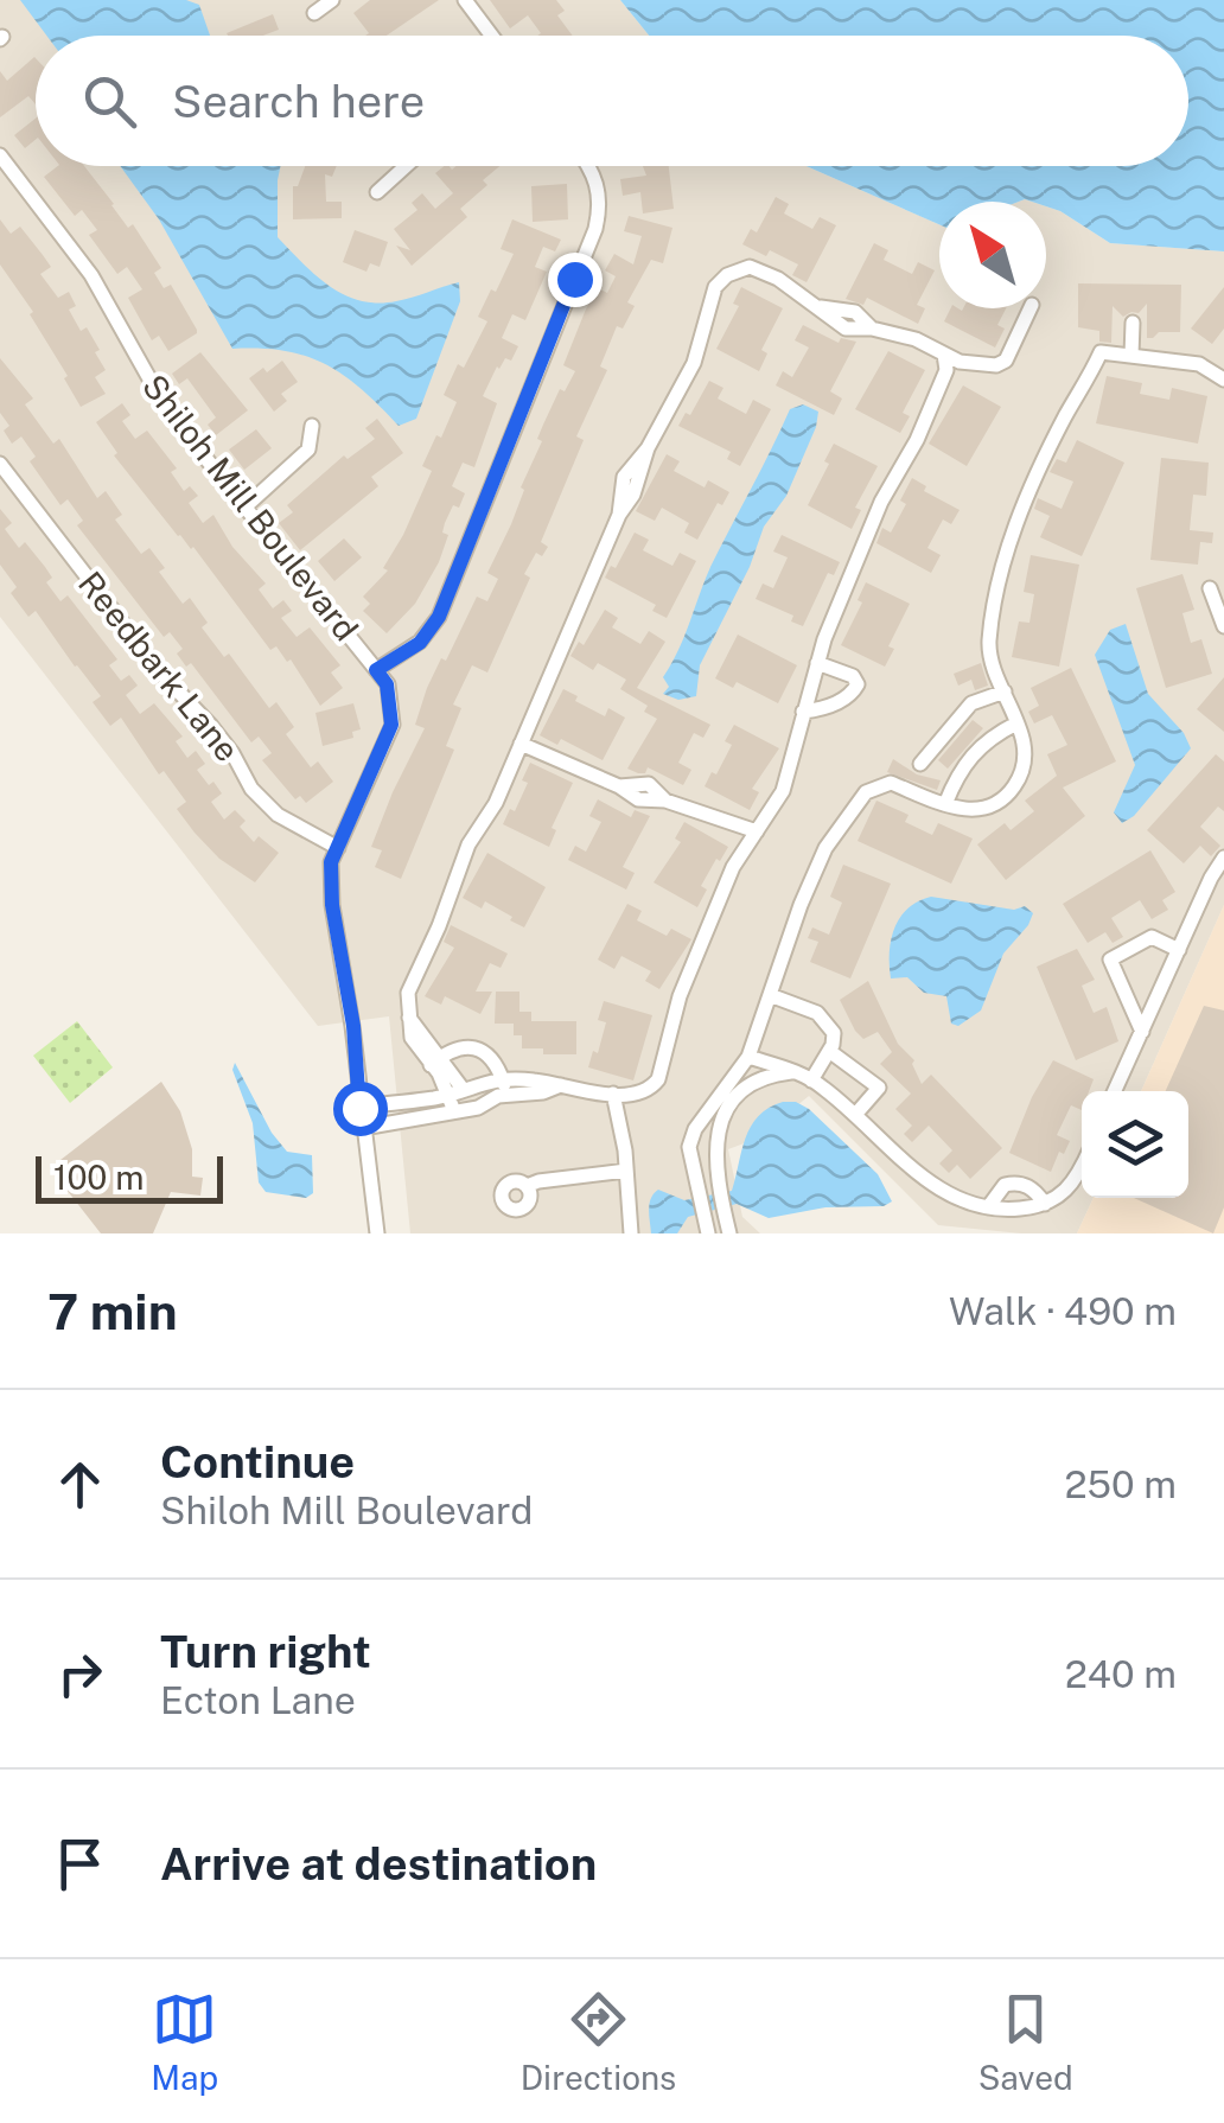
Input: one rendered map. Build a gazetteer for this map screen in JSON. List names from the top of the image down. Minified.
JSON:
{"streets":{"street":["Shiloh Mill Boulevard","Reedbark Lane"]},"crossings":[["Shiloh Mill Boulevard","Reedbark Lane"]],"scale_bar":"100 m","north":"top left","page":{"search":"Search here","scale":"100 m","heading":["7 min","Walk · 490 m"],"list":[["Continue","Shiloh Mill Boulevard","250 m"],["Turn right","Ecton Lane","240 m"],"Arrive at destination"],"nav":["Map","Directions","Saved"]}}
